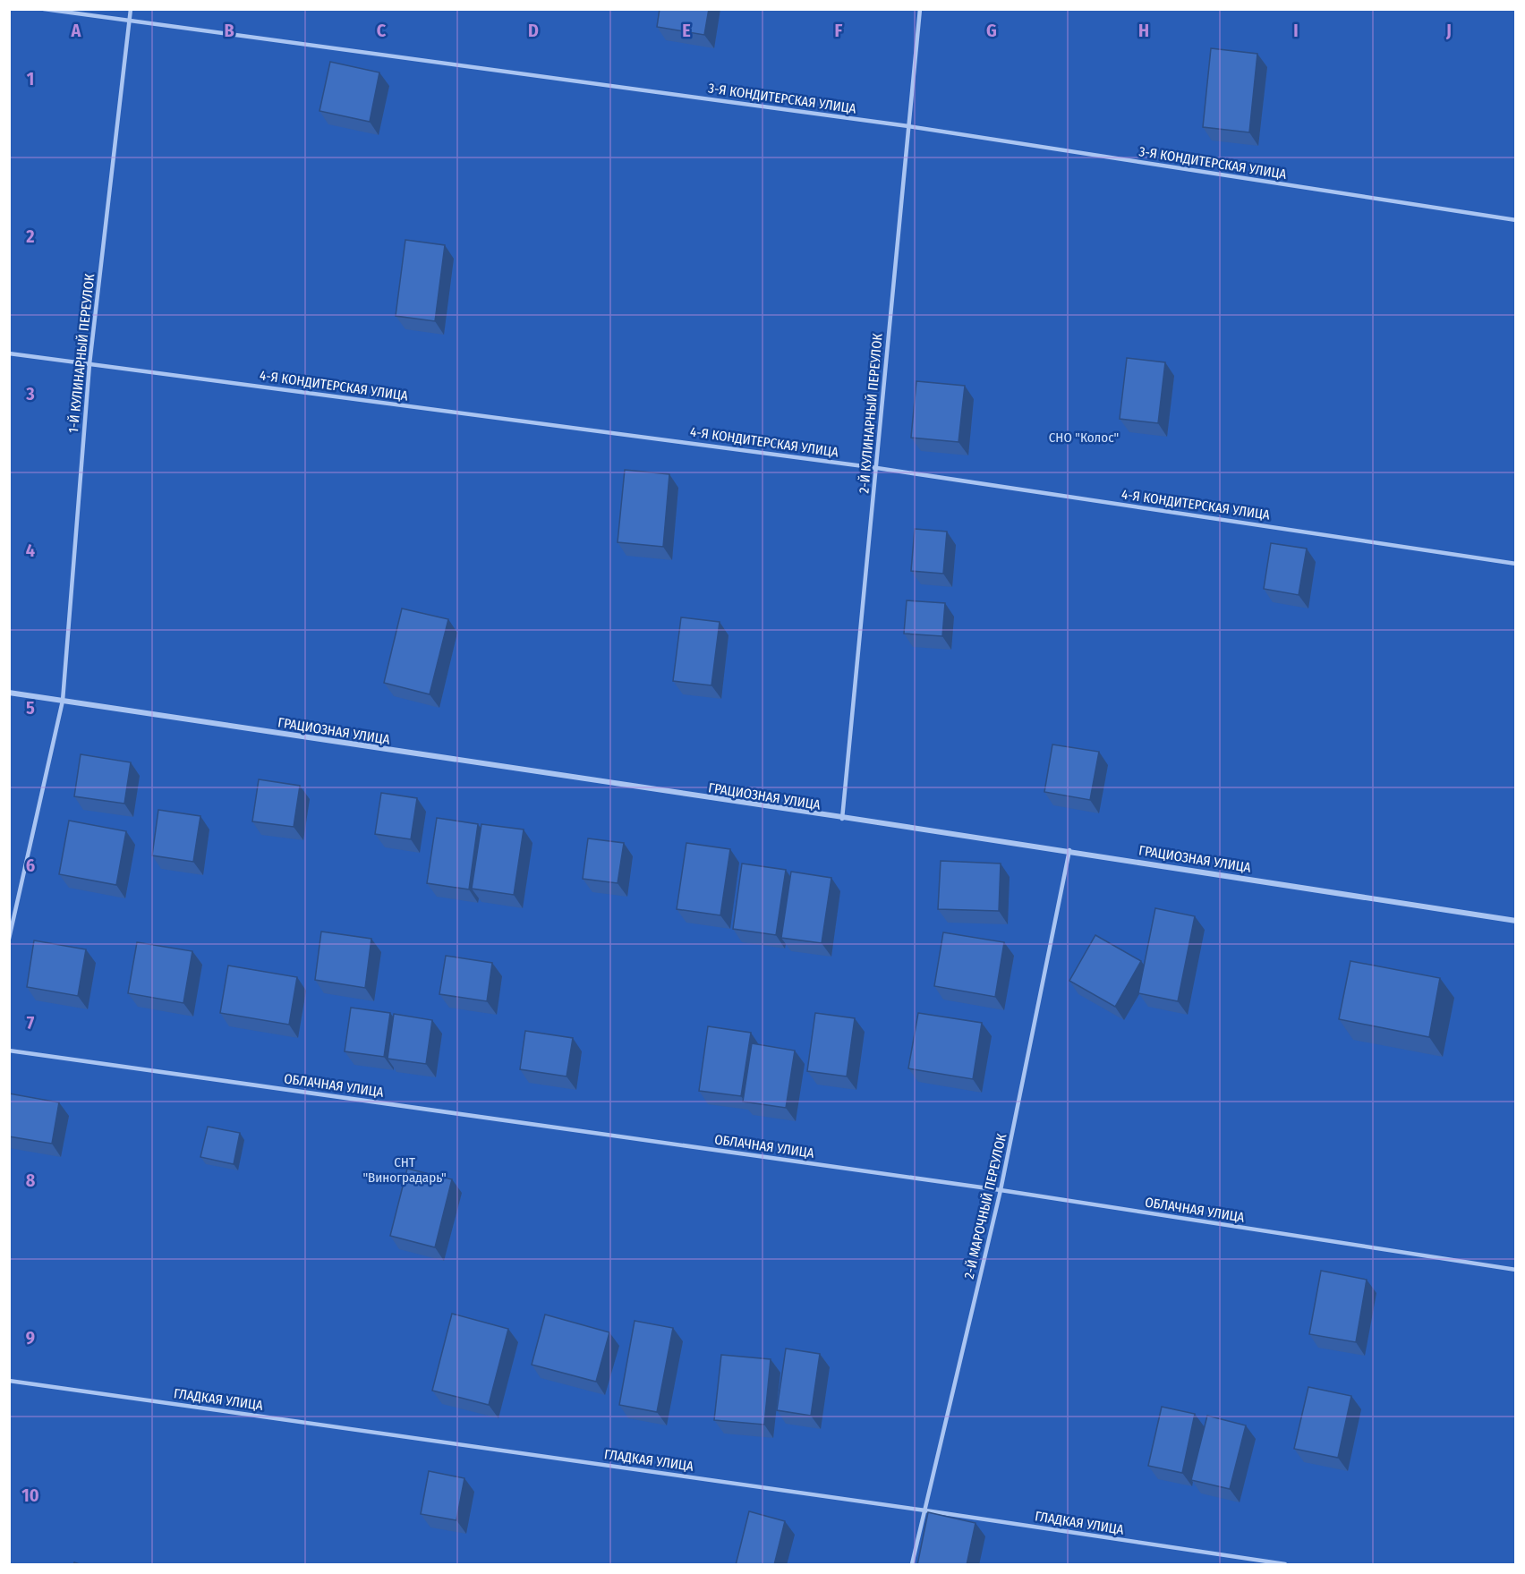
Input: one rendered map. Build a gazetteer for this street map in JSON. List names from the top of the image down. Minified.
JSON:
{"streets":{"street":["ГРАЦИОЗНАЯ УЛИЦА"],"lane":["3-Я КОНДИТЕРСКАЯ УЛИЦА","1-Й КУЛИНАРНЫЙ ПЕРЕУЛОК","4-Я КОНДИТЕРСКАЯ УЛИЦА","2-Й КУЛИНАРНЫЙ ПЕРЕУЛОК","ОБЛАЧНАЯ УЛИЦА","2-Й МАРОЧНЫЙ ПЕРЕУЛОК","ГЛАДКАЯ УЛИЦА"]},"crossings":[["3-Я КОНДИТЕРСКАЯ УЛИЦА","1-Й КУЛИНАРНЫЙ ПЕРЕУЛОК"],["3-Я КОНДИТЕРСКАЯ УЛИЦА","2-Й КУЛИНАРНЫЙ ПЕРЕУЛОК"],["1-Й КУЛИНАРНЫЙ ПЕРЕУЛОК","4-Я КОНДИТЕРСКАЯ УЛИЦА"],["1-Й КУЛИНАРНЫЙ ПЕРЕУЛОК","ГРАЦИОЗНАЯ УЛИЦА"],["4-Я КОНДИТЕРСКАЯ УЛИЦА","2-Й КУЛИНАРНЫЙ ПЕРЕУЛОК"],["2-Й КУЛИНАРНЫЙ ПЕРЕУЛОК","ГРАЦИОЗНАЯ УЛИЦА"],["ГРАЦИОЗНАЯ УЛИЦА","2-Й МАРОЧНЫЙ ПЕРЕУЛОК"],["ОБЛАЧНАЯ УЛИЦА","2-Й МАРОЧНЫЙ ПЕРЕУЛОК"],["2-Й МАРОЧНЫЙ ПЕРЕУЛОК","ГЛАДКАЯ УЛИЦА"]],"parks":["СНО \"Колос\"","СНТ \"Виноградарь\""],"grid":{"columns":["A","B","C","D","E","F","G","H","I","J"],"rows":["1","2","3","4","5","6","7","8","9","10"]}}
